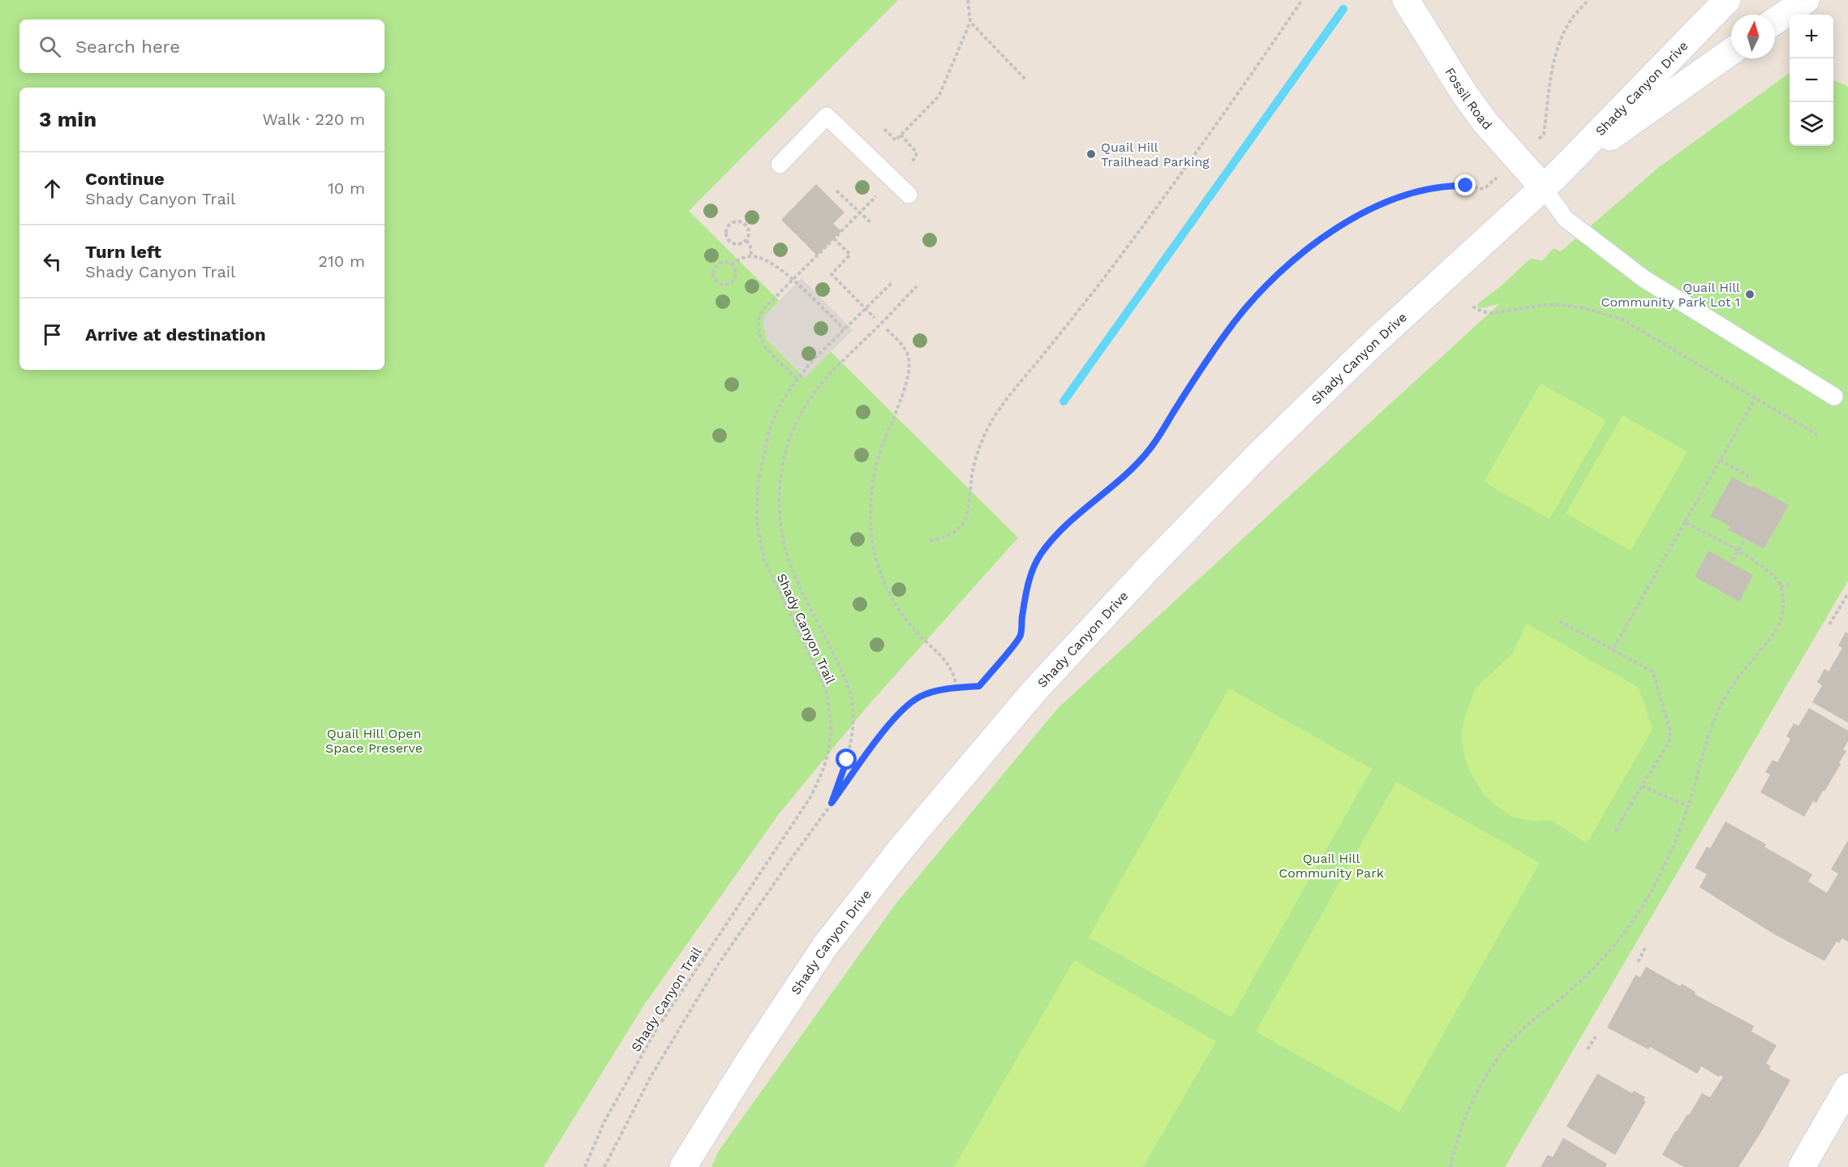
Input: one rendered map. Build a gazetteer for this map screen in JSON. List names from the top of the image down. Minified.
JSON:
{"streets":{"street":["Shady Canyon Drive","Fossil Road"],"path":["Shady Canyon Trail"]},"crossings":[["Shady Canyon Drive","Fossil Road"]],"parks":["Quail Hill Open Space Preserve","Quail Hill Community Park"],"places":["Quail Hill Trailhead Parking","Quail Hill Community Park Lot 1"],"north":"top","page":{"map_buttons":["+","−"],"search":"Search here","heading":["3 min","Walk · 220 m"],"list":[["Continue","Shady Canyon Trail","10 m"],["Turn left","Shady Canyon Trail","210 m"],"Arrive at destination"]}}
